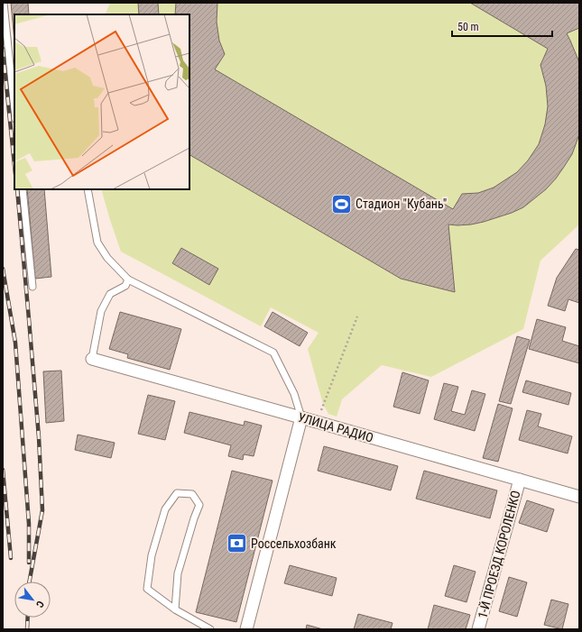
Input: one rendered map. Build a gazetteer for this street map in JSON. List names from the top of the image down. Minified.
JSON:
{"streets":{"street":["УЛИЦА РАДИО","1-Й ПРОЕЗД КОРОЛЕНКО"]},"crossings":[["УЛИЦА РАДИО","1-Й ПРОЕЗД КОРОЛЕНКО"]],"places":{"sports":["Стадион \"Кубань\""],"bank":["Россельхозбанк"]},"scale_bar":"50 m","north":"bottom right"}
